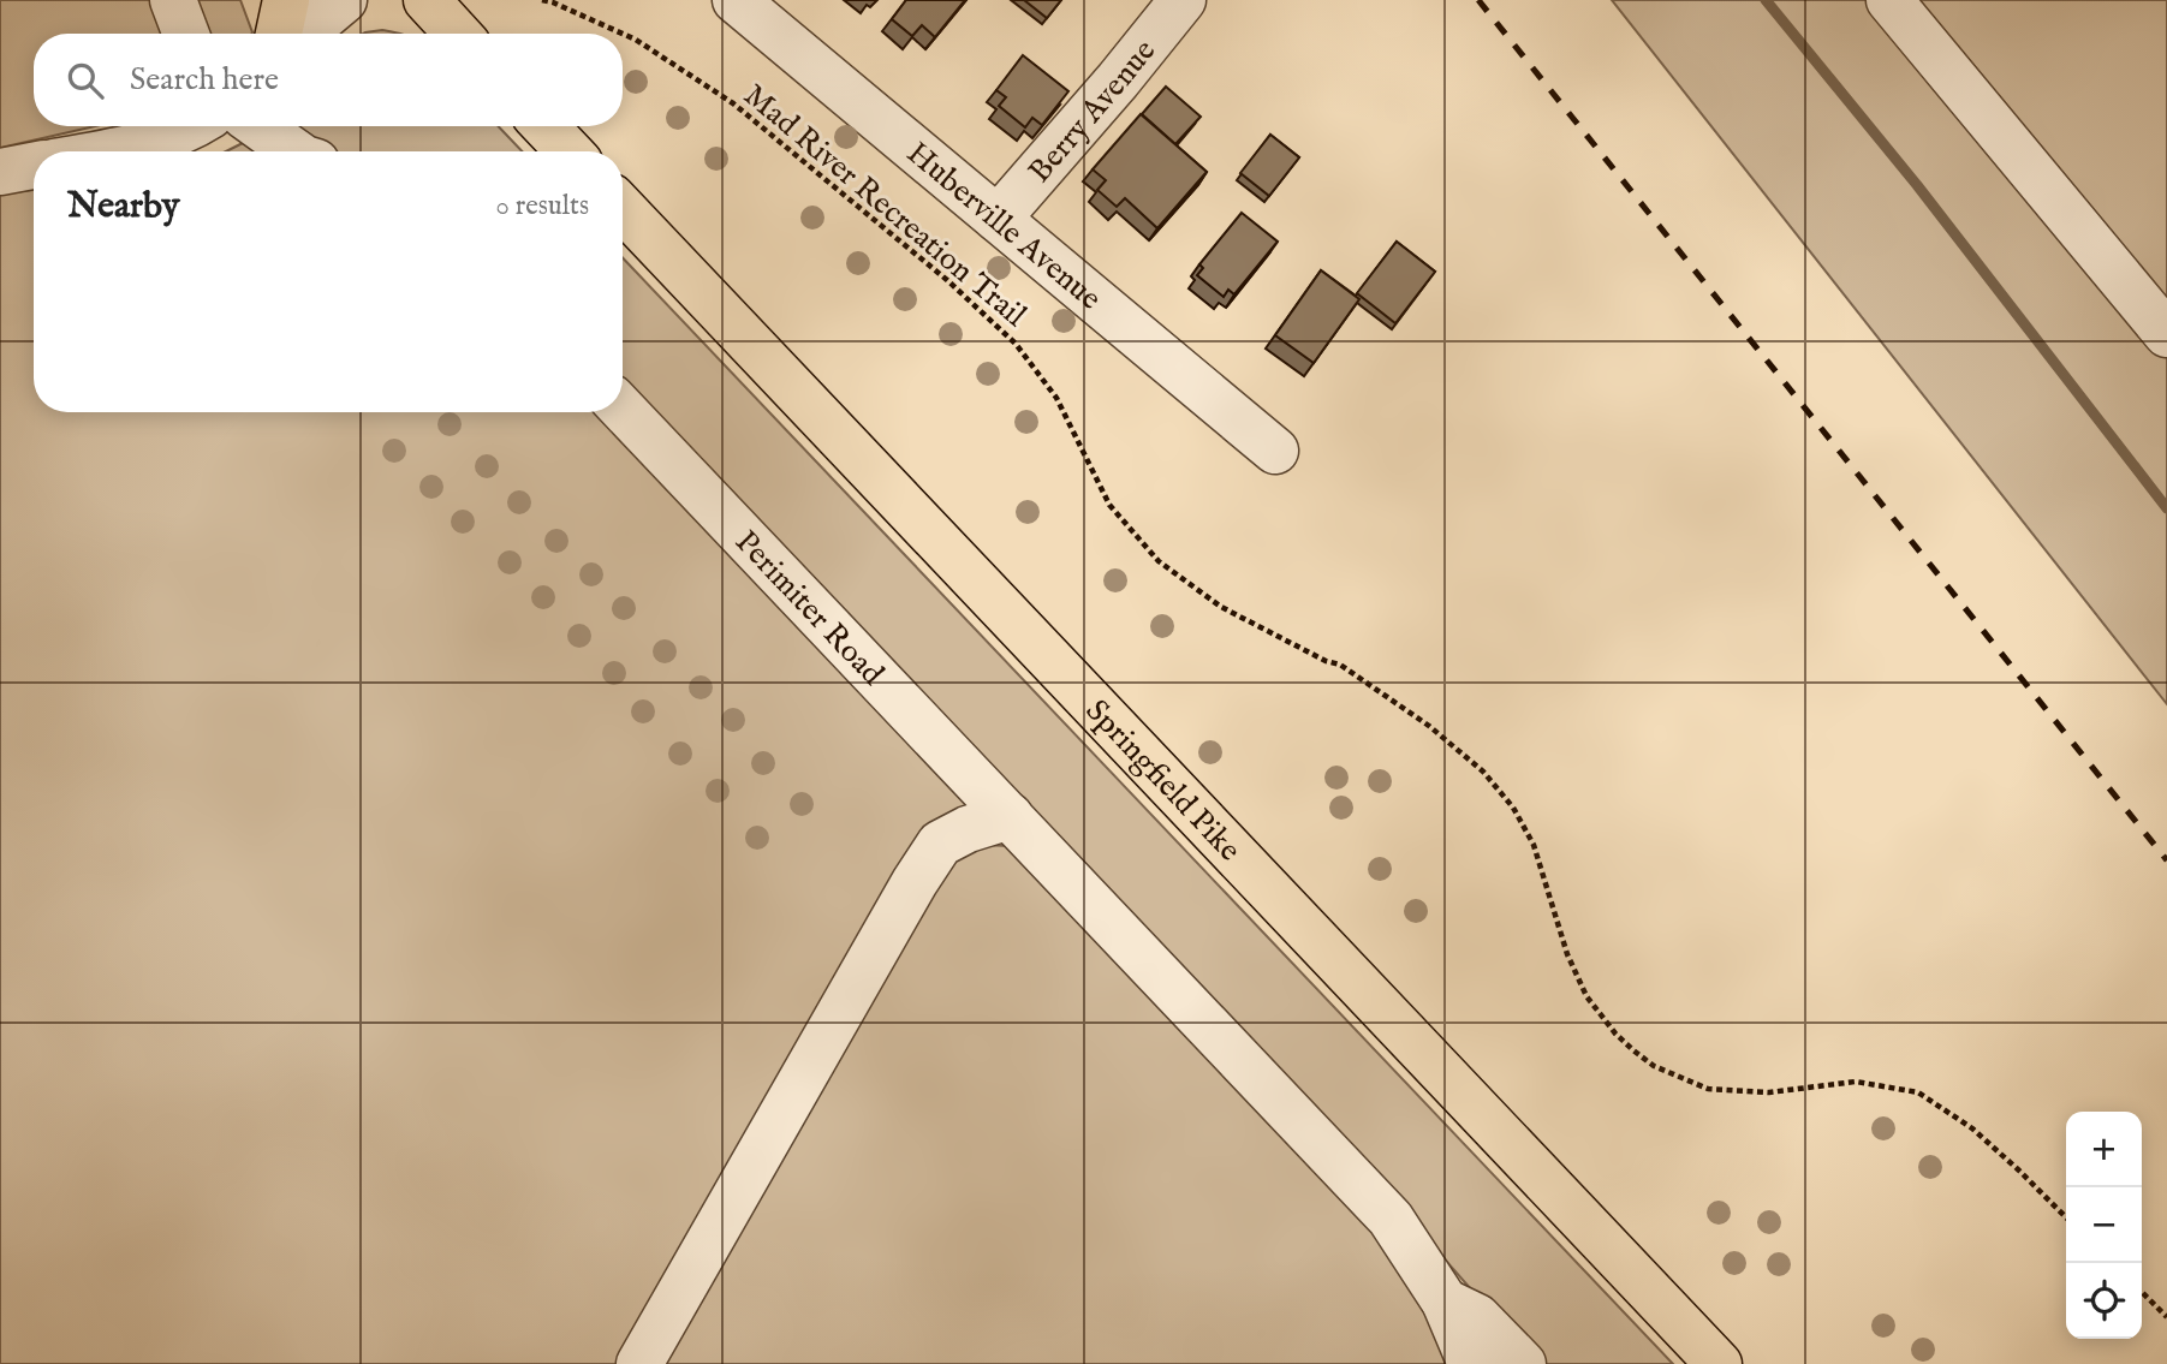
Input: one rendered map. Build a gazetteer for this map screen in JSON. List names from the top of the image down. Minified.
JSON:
{"streets":{"main road":["Springfield Pike"],"street":["Berry Avenue","Huberville Avenue","Perimiter Road"],"path":["Mad River Recreation Trail"]},"crossings":[["Berry Avenue","Huberville Avenue"]],"page":{"search":"Search here","heading":["Nearby","0 results"],"map_buttons":["+","−"]}}
